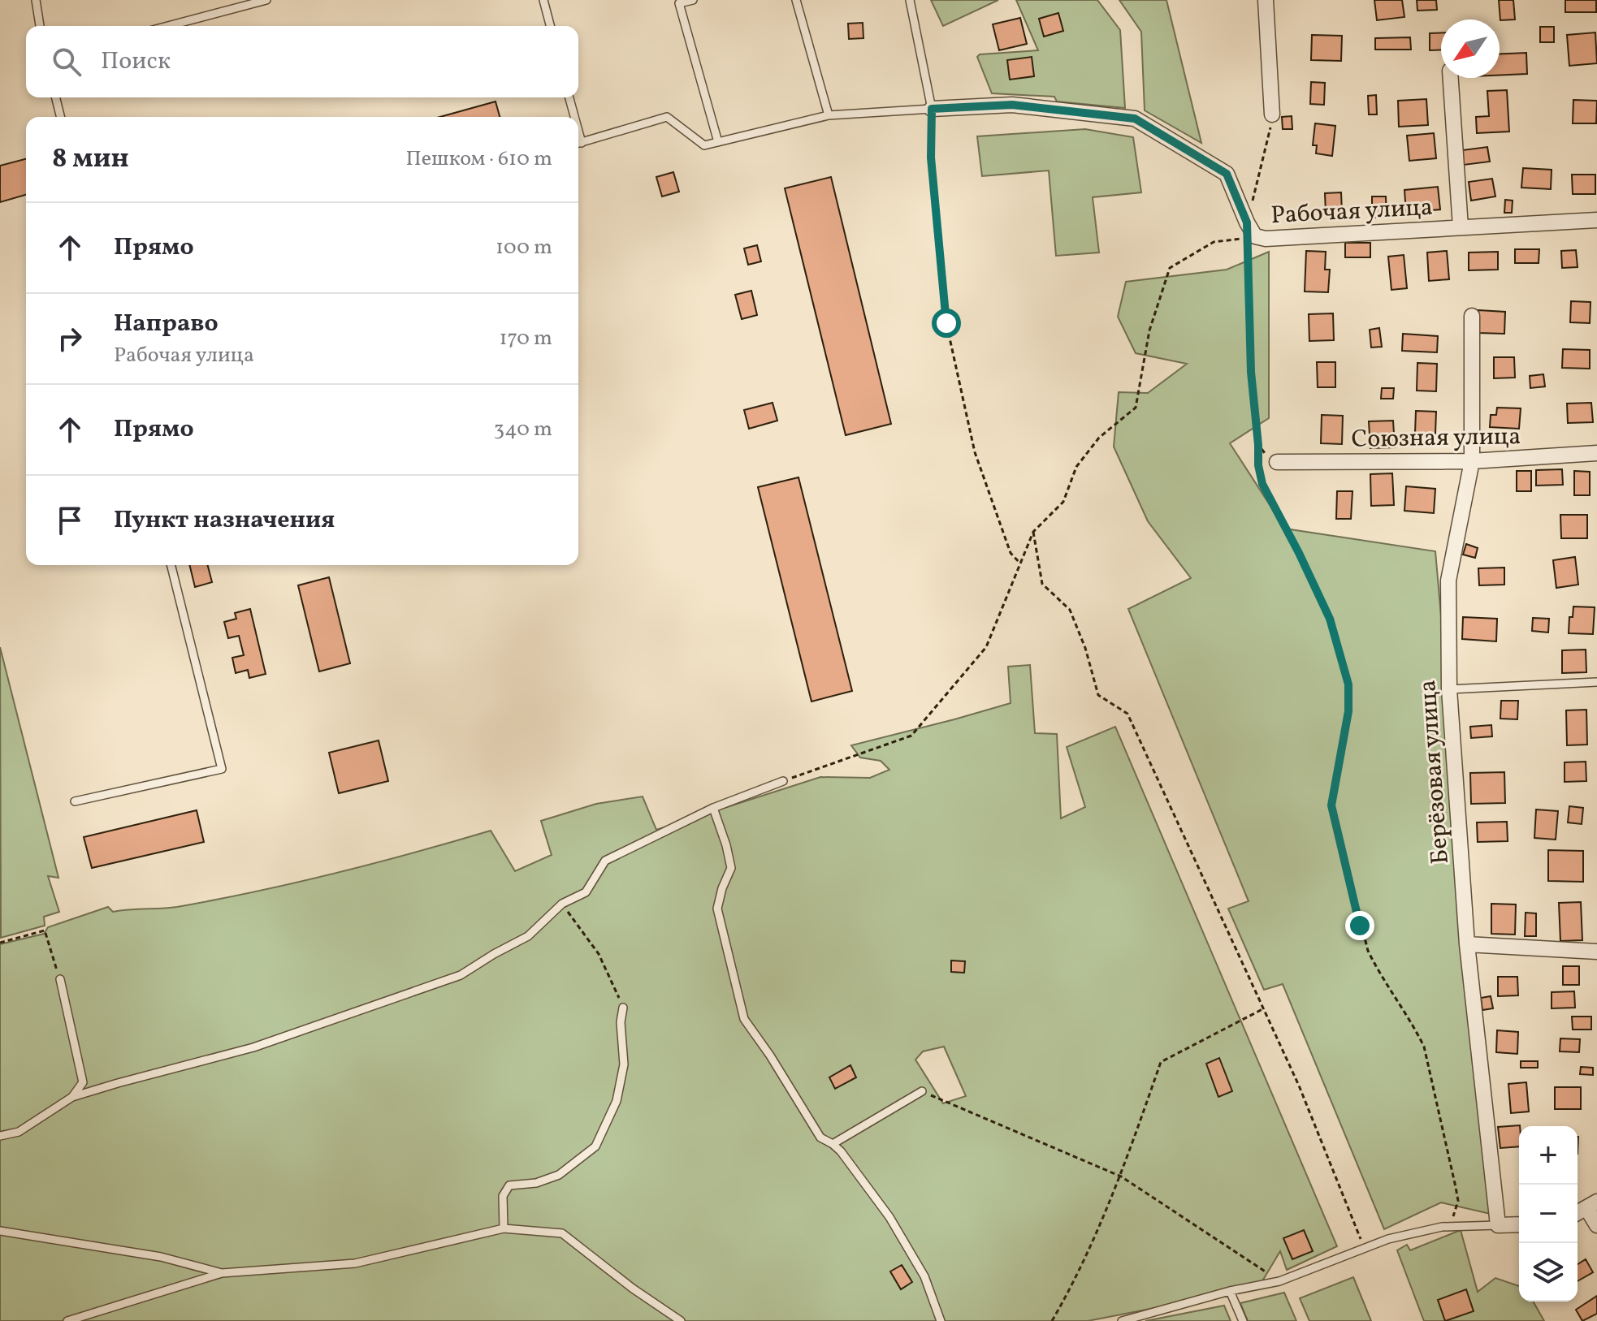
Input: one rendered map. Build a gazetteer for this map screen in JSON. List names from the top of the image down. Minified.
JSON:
{"streets":{"street":["Рабочая улица","Союзная улица","Берёзовая улица"]},"crossings":[["Союзная улица","Берёзовая улица"]],"north":"bottom left","page":{"search":"Поиск","heading":["8 мин","Пешком · 610 m"],"list":[["Прямо","100 m"],["Направо","Рабочая улица","170 m"],["Прямо","340 m"],"Пункт назначения"],"map_buttons":["+","−"]}}
